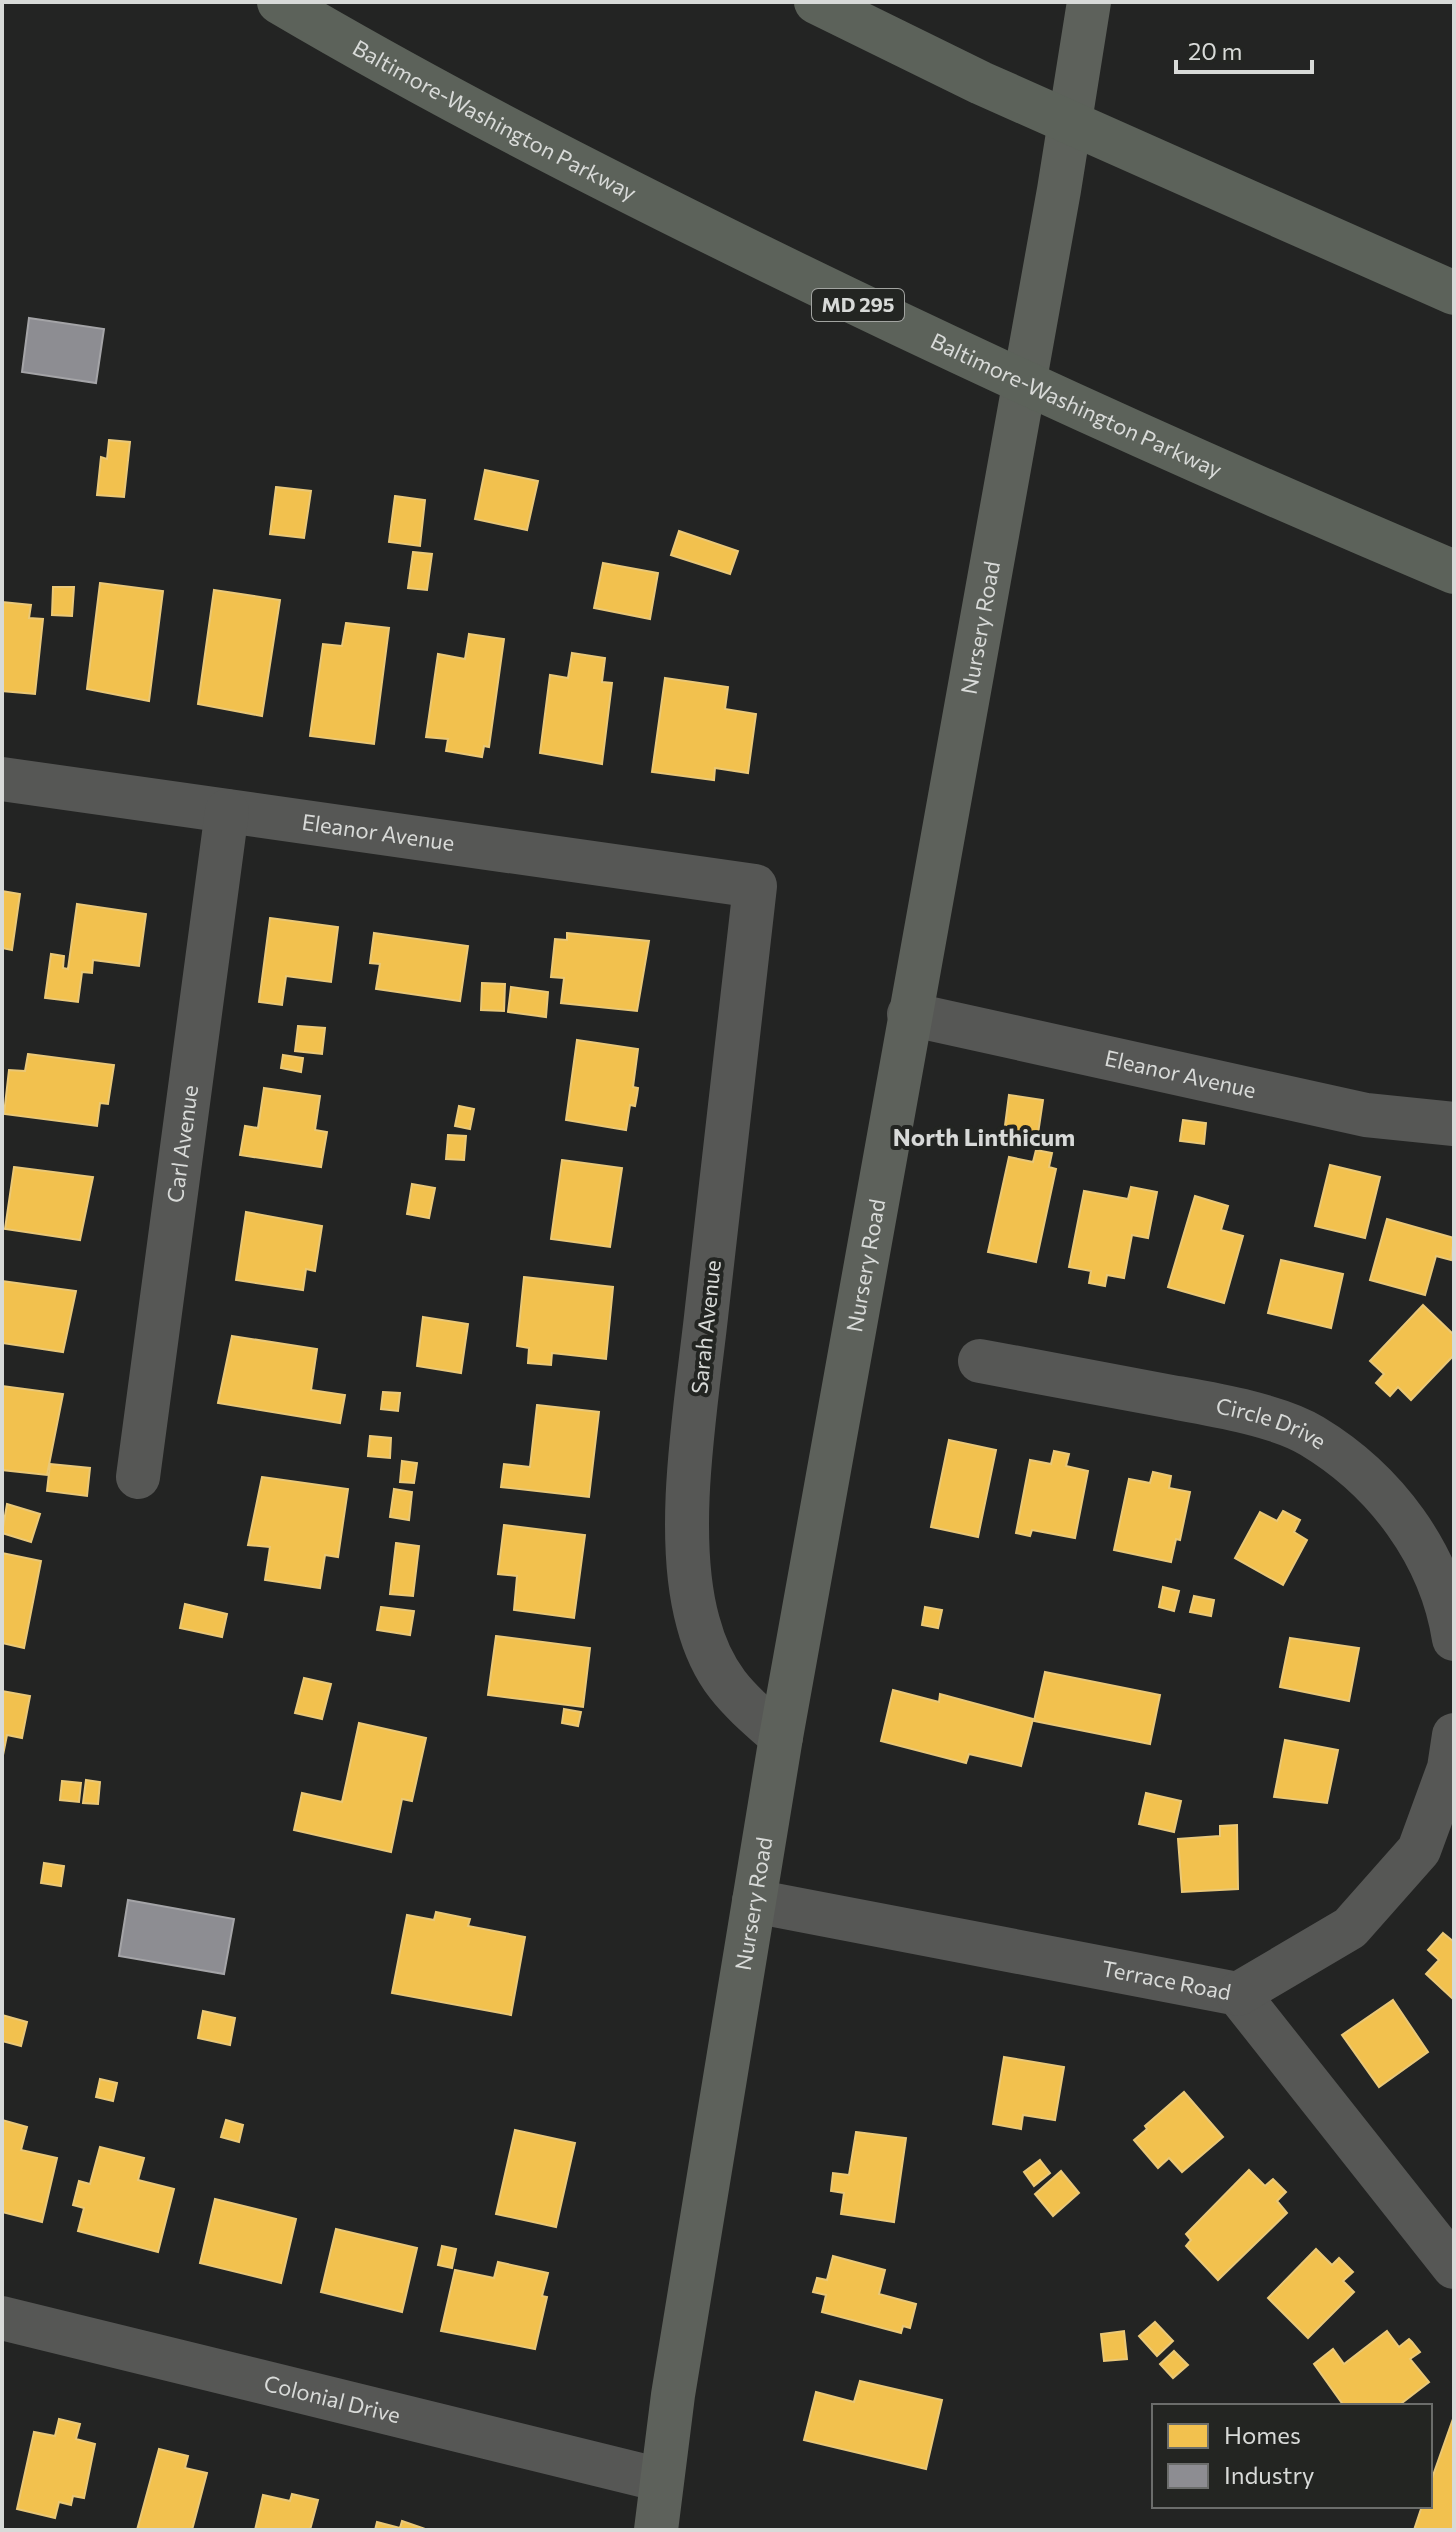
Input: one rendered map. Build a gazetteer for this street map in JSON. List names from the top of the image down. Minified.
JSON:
{"streets":{"highway":["Baltimore-Washington Parkway","MD 295"],"main road":["Nursery Road"],"street":["Eleanor Avenue","Carl Avenue","Sarah Avenue","Circle Drive","Terrace Road","Colonial Drive"]},"crossings":[["Nursery Road","Eleanor Avenue"],["Nursery Road","Sarah Avenue"],["Nursery Road","Terrace Road"],["Nursery Road","Colonial Drive"],["Eleanor Avenue","Carl Avenue"],["Eleanor Avenue","Sarah Avenue"]],"districts":["North Linthicum"],"legend":["Homes","Industry"],"scale_bar":"20 m"}
